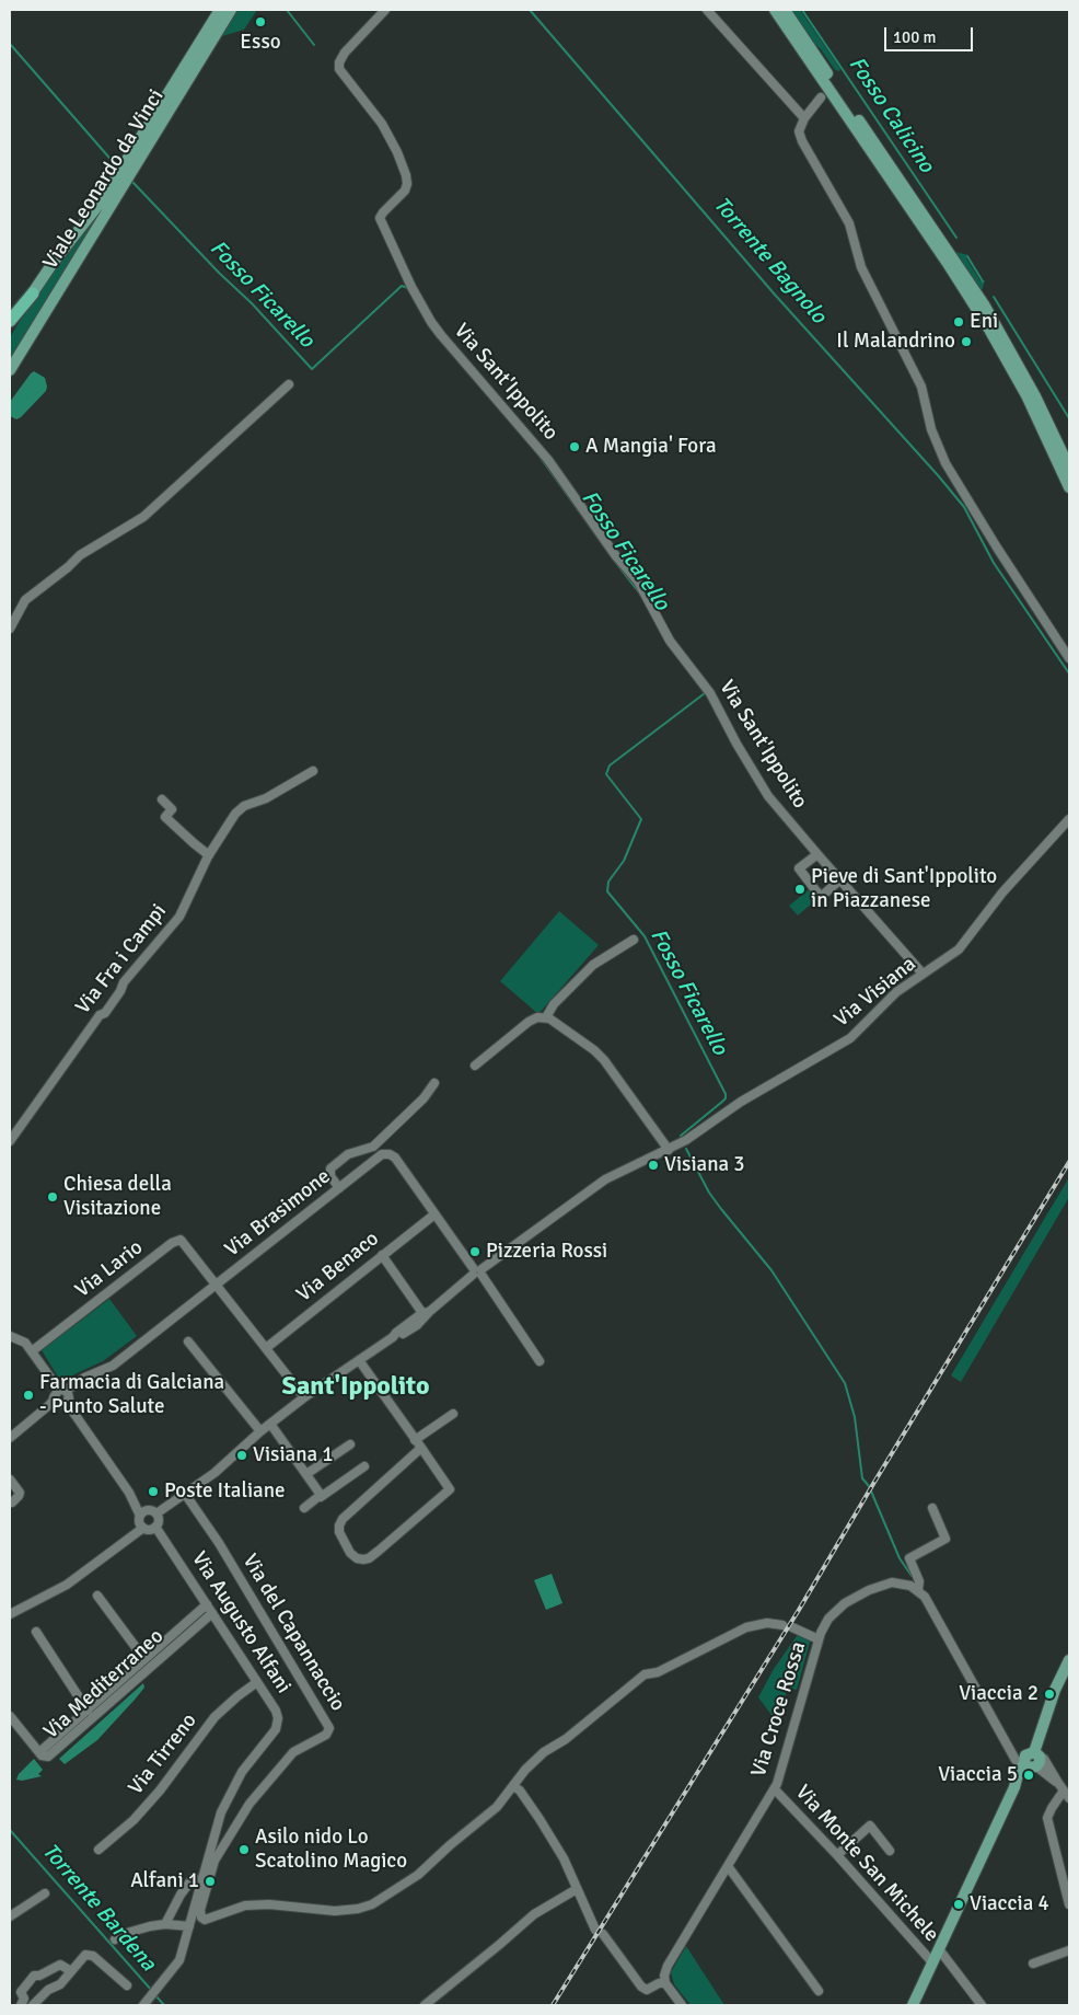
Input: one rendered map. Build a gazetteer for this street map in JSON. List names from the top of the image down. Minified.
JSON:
{"streets":{"main road":["Viale Leonardo da Vinci"],"street":["Via Sant'Ippolito","Via Fra i Campi","Via Visiana","Via Brasimone","Via Benaco","Via Lario","Via Augusto Alfani","Via del Capannaccio","Via Mediterraneo","Via Croce Rossa","Via Tirreno","Via Monte San Michele"]},"crossings":[["Via Visiana","Via Brasimone"],["Via Visiana","Via Lario"],["Via Visiana","Via Augusto Alfani"],["Via Visiana","Via del Capannaccio"],["Via Brasimone","Via Benaco"],["Via Brasimone","Via Lario"],["Via Benaco","Via Lario"],["Via Augusto Alfani","Via Mediterraneo"],["Via Augusto Alfani","Via Tirreno"],["Via Croce Rossa","Via Monte San Michele"]],"districts":["Sant'Ippolito"],"water":["Fosso Calicino","Torrente Bagnolo","Fosso Ficarello","Torrente Bardena"],"places":["Esso","Eni","Il Malandrino","A Mangia' Fora","Pieve di Sant'Ippolito in Piazzanese","Visiana 3","Chiesa della Visitazione","Pizzeria Rossi","Farmacia di Galciana - Punto Salute","Visiana 1","Poste Italiane","Viaccia 2","Viaccia 5","Asilo nido Lo Scatolino Magico","Alfani 1","Viaccia 4"],"scale_bar":"100 m"}
